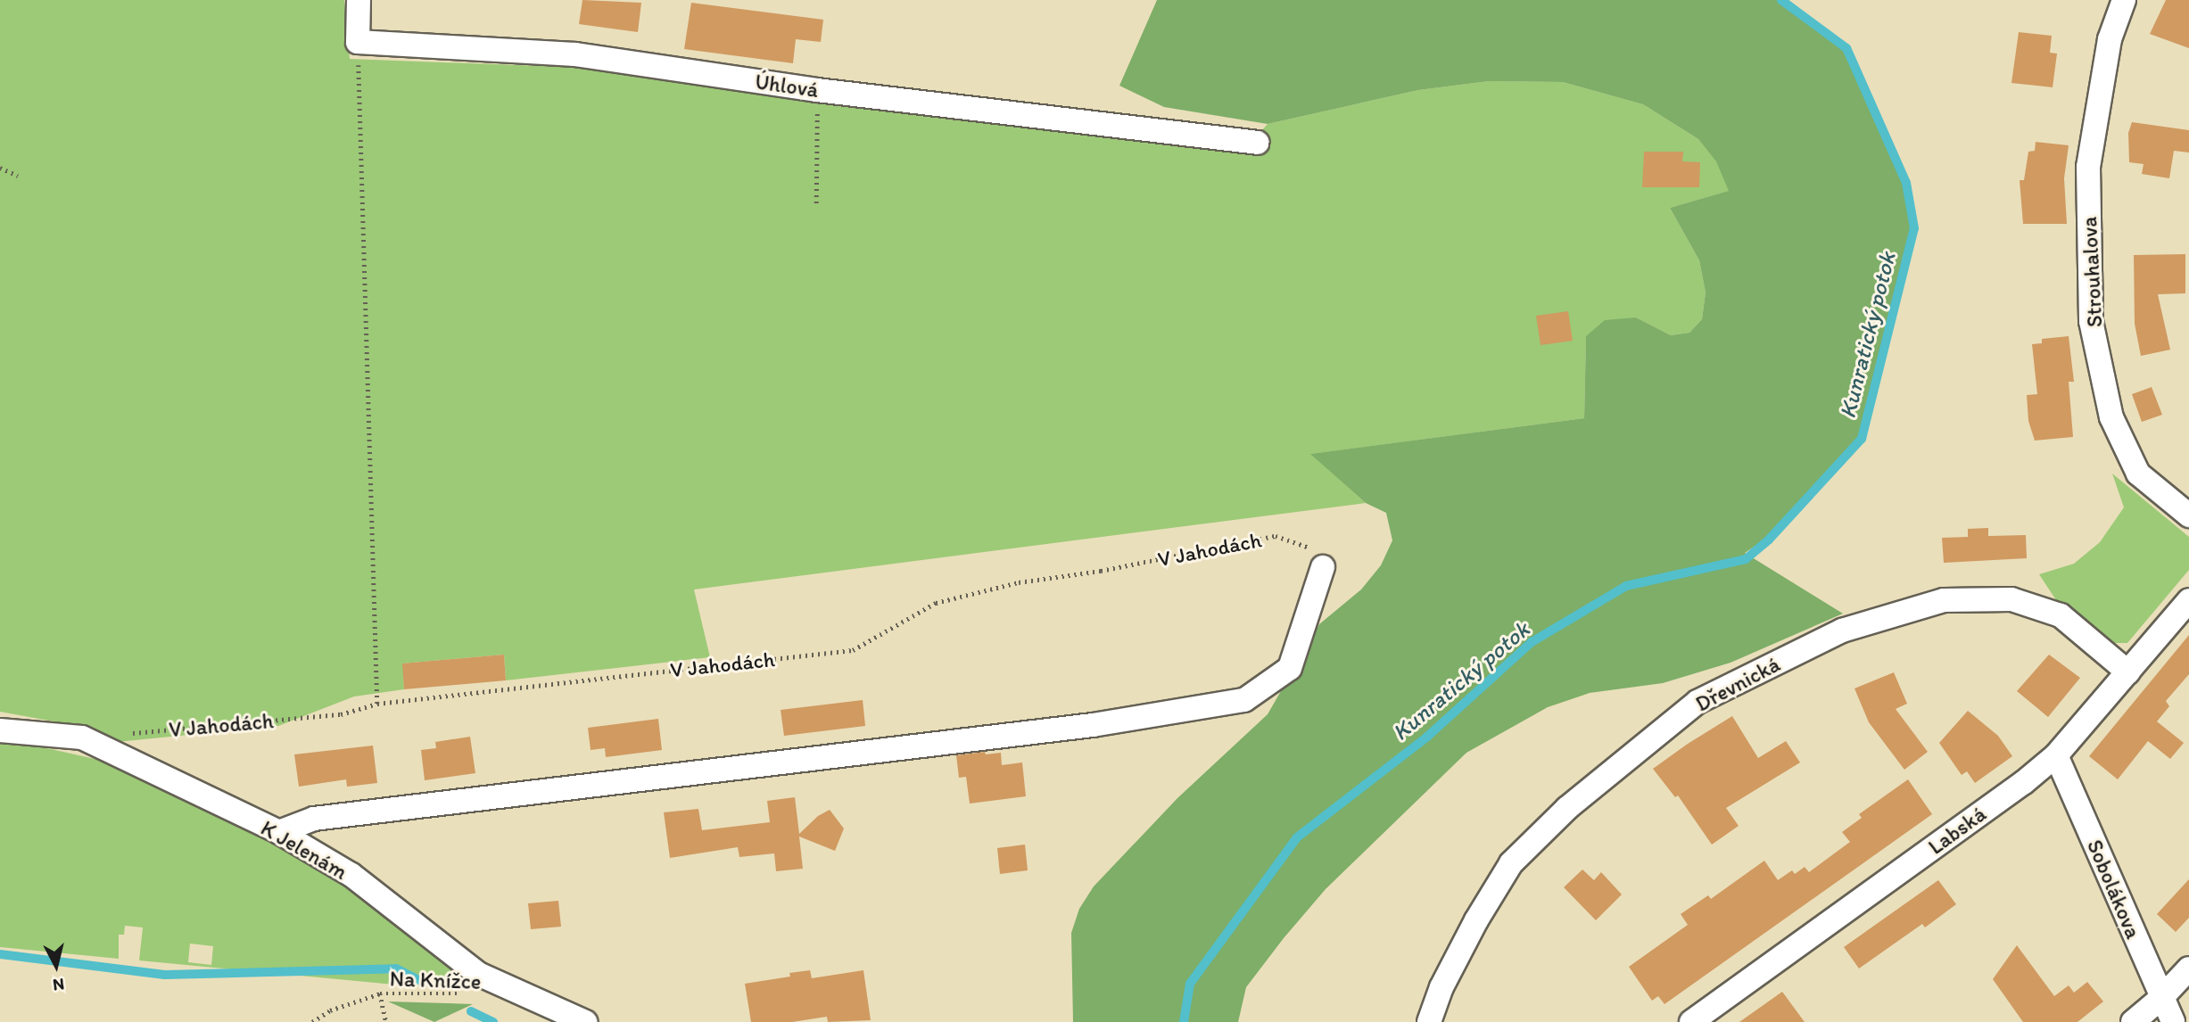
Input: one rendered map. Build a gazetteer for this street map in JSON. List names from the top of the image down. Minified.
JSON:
{"streets":{"street":["Úhlová","Strouhalova","Dřevnická","Labská","K Jelenám","Sobolákova"],"path":["V Jahodách","Na Knížce"]},"crossings":[["Dřevnická","Labská"],["Labská","Sobolákova"]],"water":["Kunratický potok"],"north":"bottom"}
